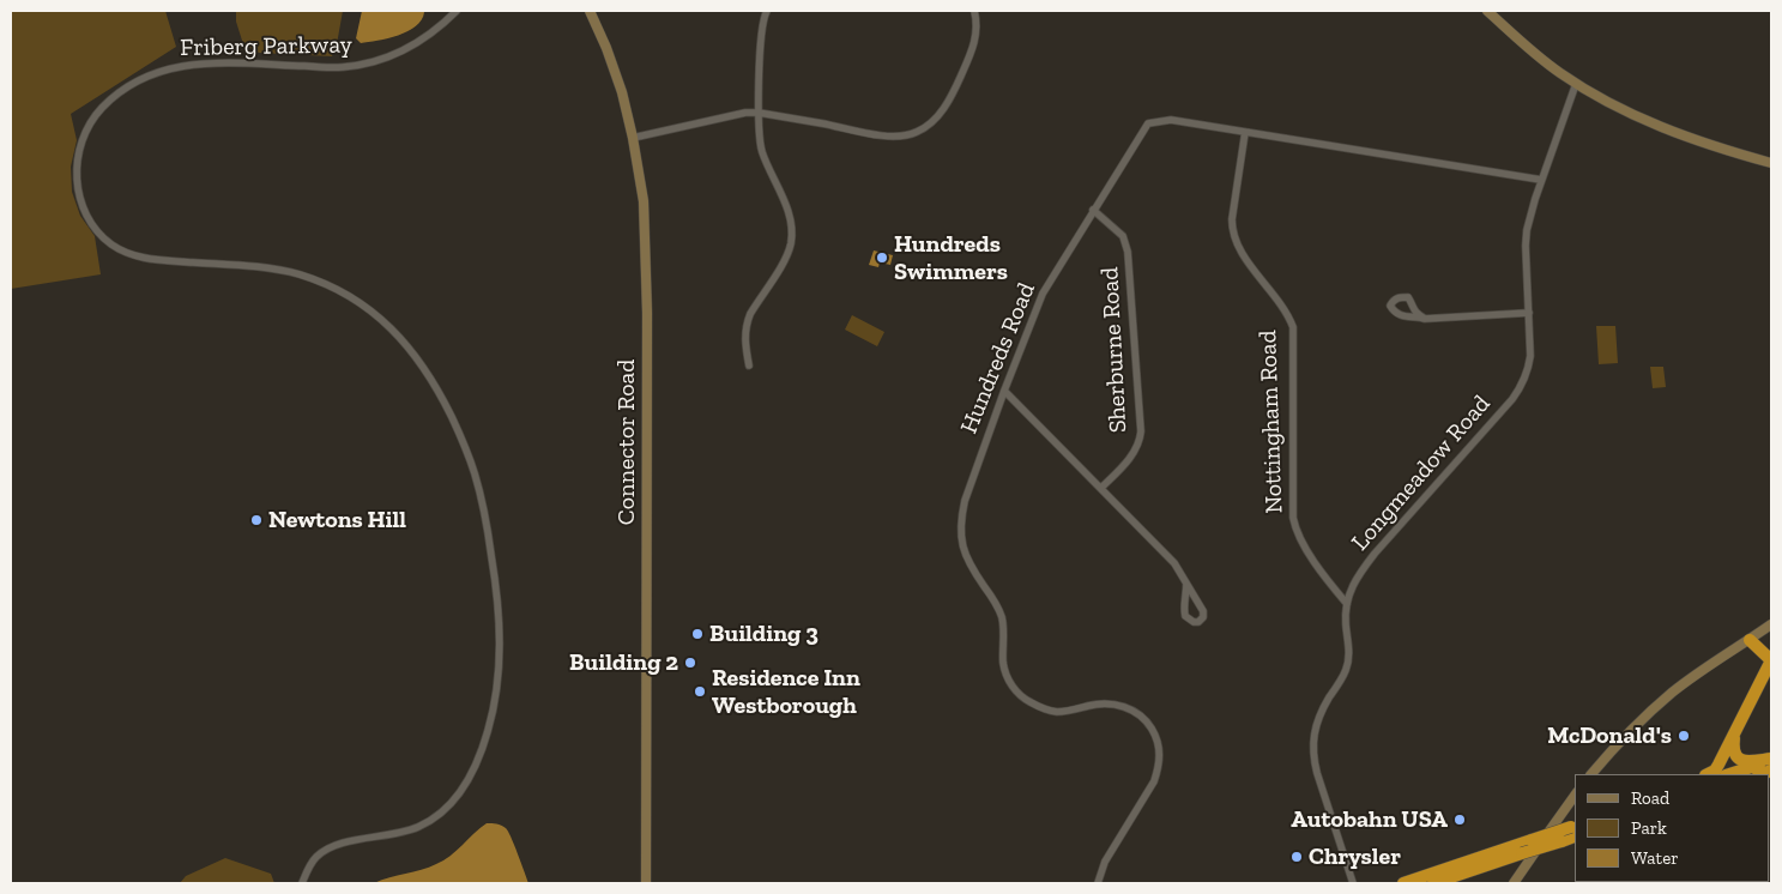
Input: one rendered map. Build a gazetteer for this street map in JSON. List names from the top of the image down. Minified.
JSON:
{"streets":{"street":["Friberg Parkway","Sherburne Road","Hundreds Road","Nottingham Road","Connector Road","Longmeadow Road"]},"crossings":[["Sherburne Road","Hundreds Road"],["Hundreds Road","Nottingham Road"],["Hundreds Road","Longmeadow Road"],["Nottingham Road","Longmeadow Road"]],"places":["Hundreds Swimmers","Newtons Hill","Building 3","Building 2","Residence Inn Westborough","McDonald's","Autobahn USA","Chrysler"],"legend":["Road","Park","Water"]}
